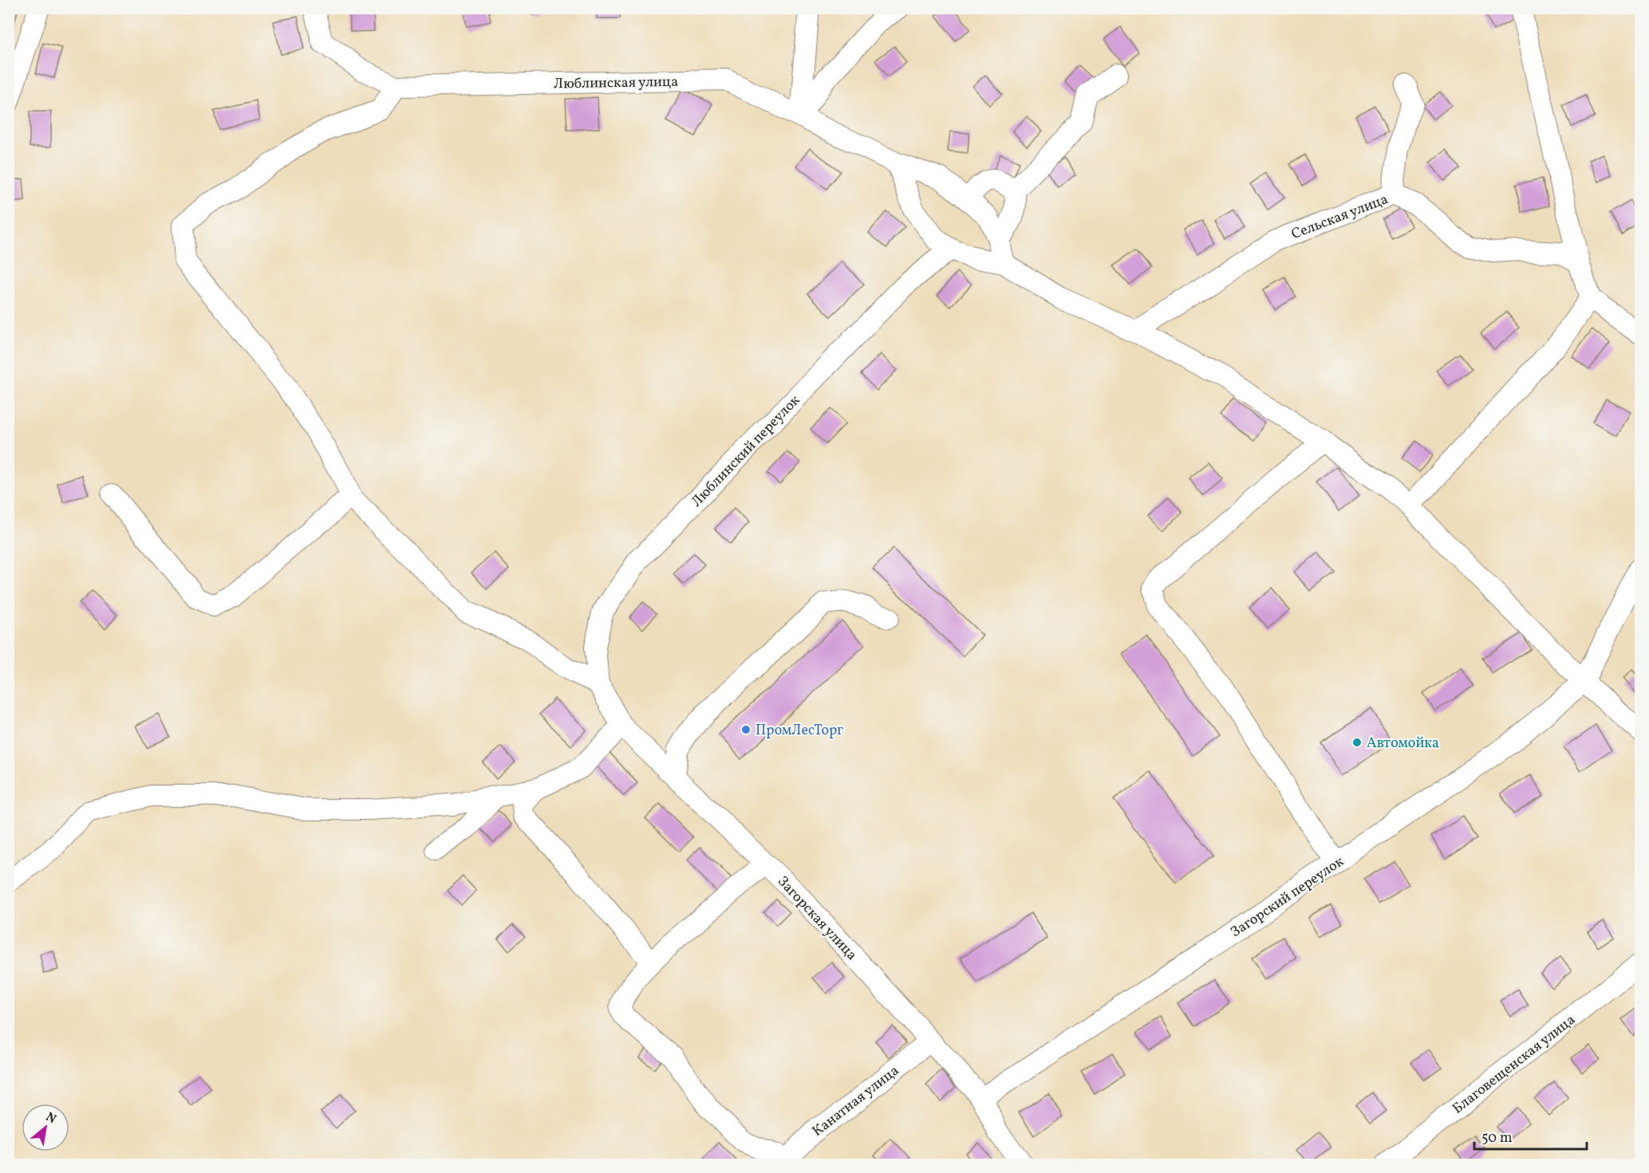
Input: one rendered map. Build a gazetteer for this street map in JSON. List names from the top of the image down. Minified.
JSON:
{"streets":{"street":["Люблинская улица","Сельская улица","Люблинский переулок","Загорский переулок","Загорская улица","Благовещенская улица","Канатная улица"]},"crossings":[["Люблинский переулок","Загорская улица"],["Загорский переулок","Загорская улица"],["Загорская улица","Канатная улица"]],"places":["ПромЛесТорг","Автомойка"],"scale_bar":"50 m","north":"top right"}
